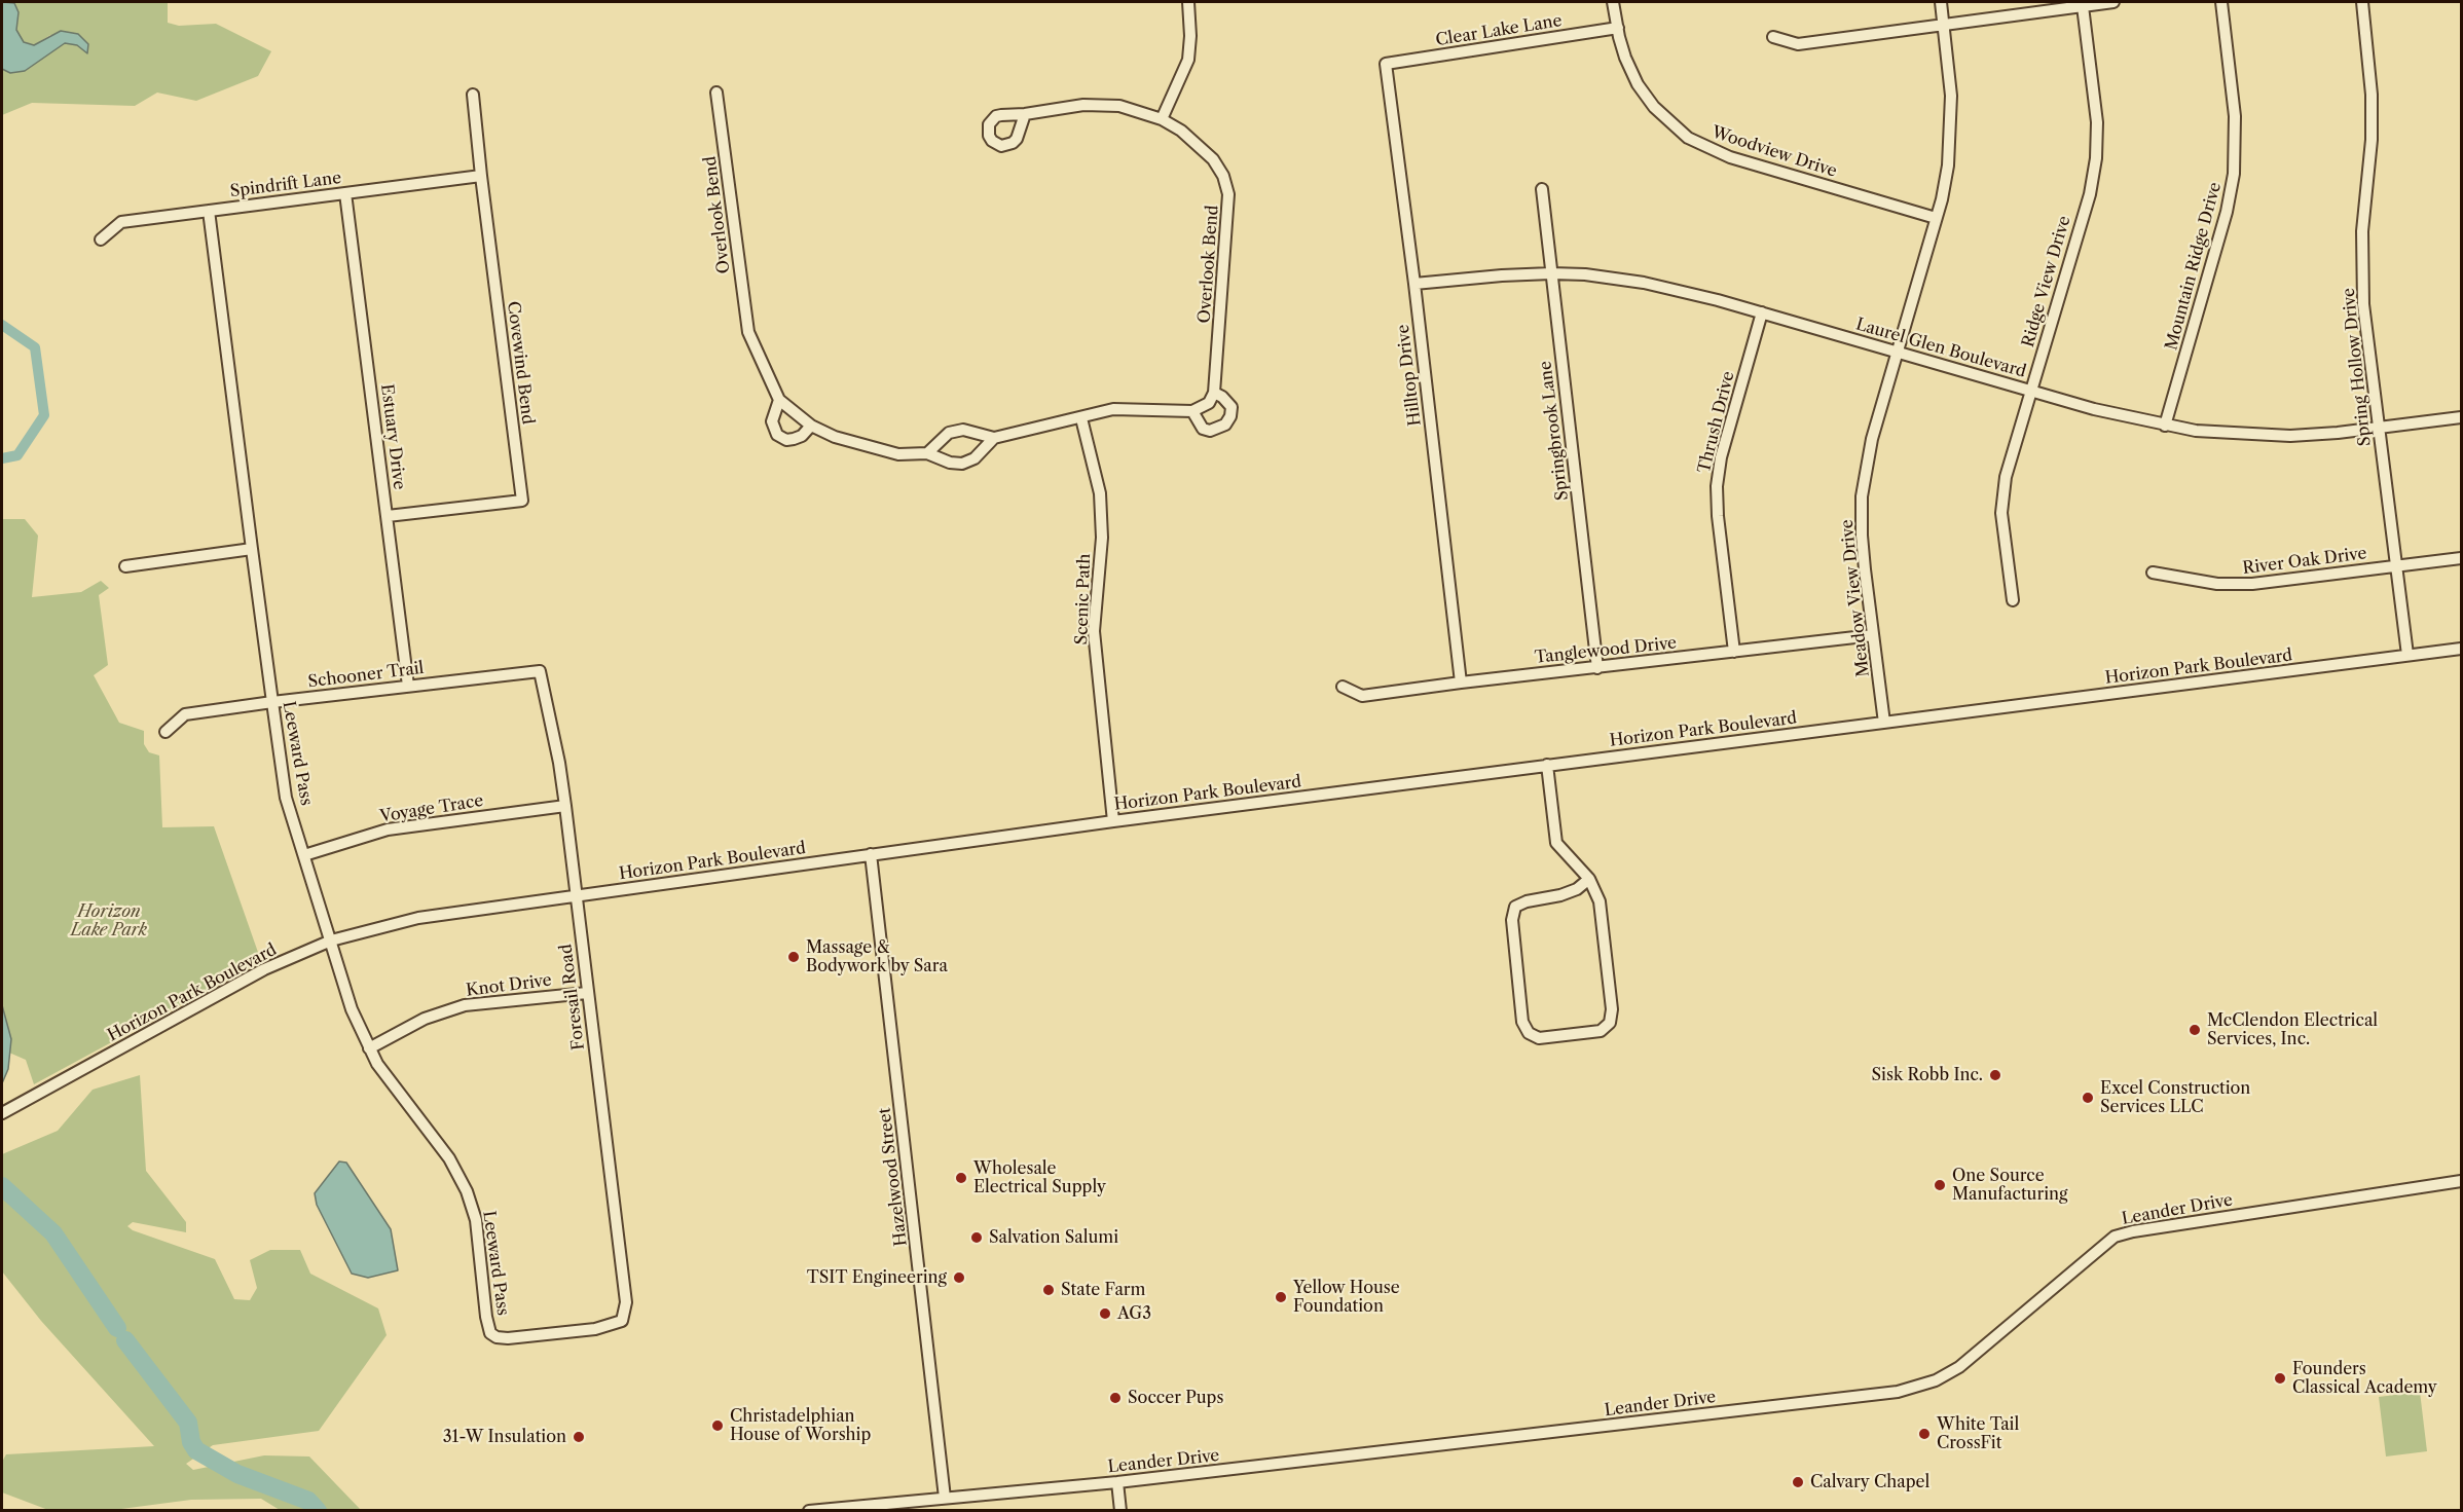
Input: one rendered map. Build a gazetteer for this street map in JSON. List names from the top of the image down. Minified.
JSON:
{"streets":{"street":["Clear Lake Lane","Woodview Drive","Spindrift Lane","Overlook Bend","Mountain Ridge Drive","Ridge View Drive","Laurel Glen Boulevard","Covewind Bend","Spring Hollow Drive","Hilltop Drive","Thrush Drive","Springbrook Lane","Estuary Drive","River Oak Drive","Meadow View Drive","Scenic Path","Tanglewood Drive","Horizon Park Boulevard","Schooner Trail","Leeward Pass","Voyage Trace","Knot Drive","Foresail Road","Hazelwood Street","Leander Drive"]},"crossings":[["Clear Lake Lane","Woodview Drive"],["Clear Lake Lane","Hilltop Drive"],["Woodview Drive","Meadow View Drive"],["Spindrift Lane","Covewind Bend"],["Spindrift Lane","Estuary Drive"],["Spindrift Lane","Leeward Pass"],["Mountain Ridge Drive","Laurel Glen Boulevard"],["Ridge View Drive","Laurel Glen Boulevard"],["Laurel Glen Boulevard","Spring Hollow Drive"],["Laurel Glen Boulevard","Hilltop Drive"],["Laurel Glen Boulevard","Thrush Drive"],["Laurel Glen Boulevard","Springbrook Lane"],["Laurel Glen Boulevard","Meadow View Drive"],["Covewind Bend","Estuary Drive"],["Spring Hollow Drive","River Oak Drive"],["Spring Hollow Drive","Horizon Park Boulevard"],["Hilltop Drive","Tanglewood Drive"],["Thrush Drive","Tanglewood Drive"],["Springbrook Lane","Tanglewood Drive"],["Estuary Drive","Schooner Trail"],["Meadow View Drive","Tanglewood Drive"],["Meadow View Drive","Horizon Park Boulevard"],["Scenic Path","Horizon Park Boulevard"],["Horizon Park Boulevard","Leeward Pass"],["Horizon Park Boulevard","Foresail Road"],["Horizon Park Boulevard","Hazelwood Street"],["Schooner Trail","Leeward Pass"],["Schooner Trail","Foresail Road"],["Leeward Pass","Voyage Trace"],["Leeward Pass","Knot Drive"],["Leeward Pass","Foresail Road"],["Voyage Trace","Foresail Road"],["Knot Drive","Foresail Road"],["Hazelwood Street","Leander Drive"]],"parks":["Horizon Lake Park"],"places":["Massage & Bodywork by Sara","McClendon Electrical Services, Inc.","Sisk Robb Inc.","Excel Construction Services LLC","Wholesale Electrical Supply","One Source Manufacturing","Salvation Salumi","TSIT Engineering","State Farm","Yellow House Foundation","AG3","Founders Classical Academy","Soccer Pups","Christadelphian House of Worship","White Tail CrossFit","31-W Insulation","Calvary Chapel"]}
